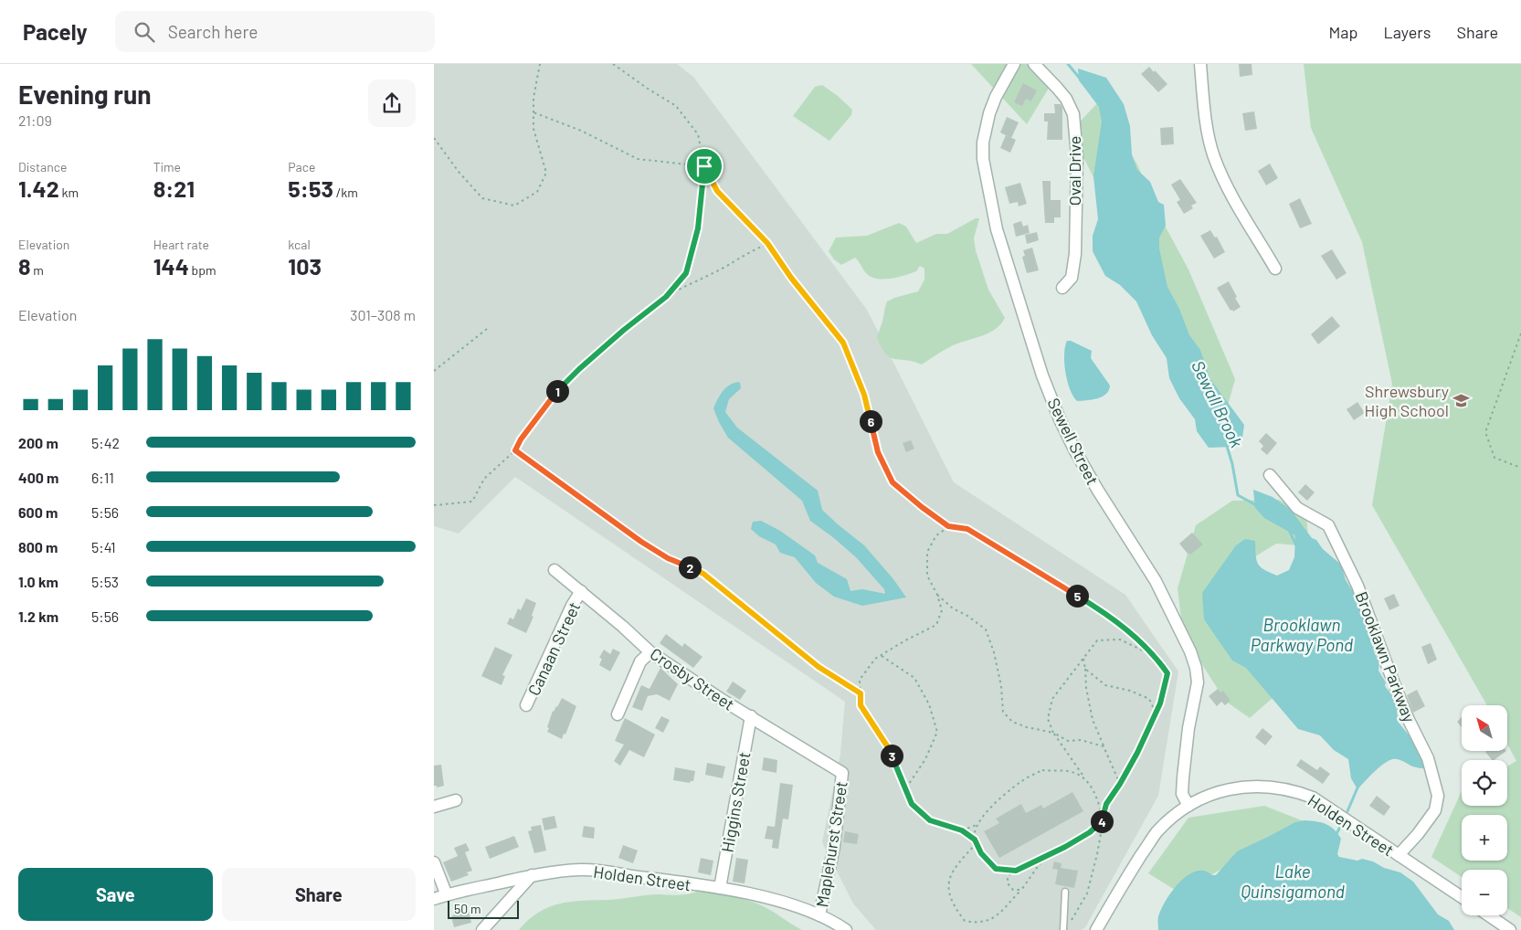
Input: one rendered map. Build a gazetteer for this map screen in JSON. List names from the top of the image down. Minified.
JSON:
{"streets":{"street":["Oval Drive","Sewell Street","Canaan Street","Brooklawn Parkway","Crosby Street","Higgins Street","Holden Street","Maplehurst Street"]},"crossings":[["Sewell Street","Holden Street"],["Canaan Street","Crosby Street"],["Brooklawn Parkway","Holden Street"],["Crosby Street","Higgins Street"],["Crosby Street","Maplehurst Street"],["Higgins Street","Holden Street"],["Holden Street","Maplehurst Street"]],"water":["Sewall Brook","Brooklawn Parkway Pond","Lake Quinsigamond"],"places":{"school or university":["Shrewsbury High School"]},"scale_bar":"50 m","north":"top left","page":{"header":"Pacely","search":"Search here","nav":["Map","Layers","Share"],"heading":["Evening run","21:09"],"stats":[["Distance","1.42 km"],["Time","8:21"],["Pace","5:53 /km"],["Elevation","8 m"],["Heart rate","144 bpm"],["kcal","103"]],"chart":["Elevation","301–308 m"],"pins":["1","6","2","5","3","4"],"list":[{"name":"200 m","note":"5:42"},{"name":"400 m","note":"6:11"},{"name":"600 m","note":"5:56"},{"name":"800 m","note":"5:41"},{"name":"1.0 km","note":"5:53"},{"name":"1.2 km","note":"5:56"}],"map_buttons":["+","−"],"buttons":["Save","Share"],"scale":"50 m"}}
